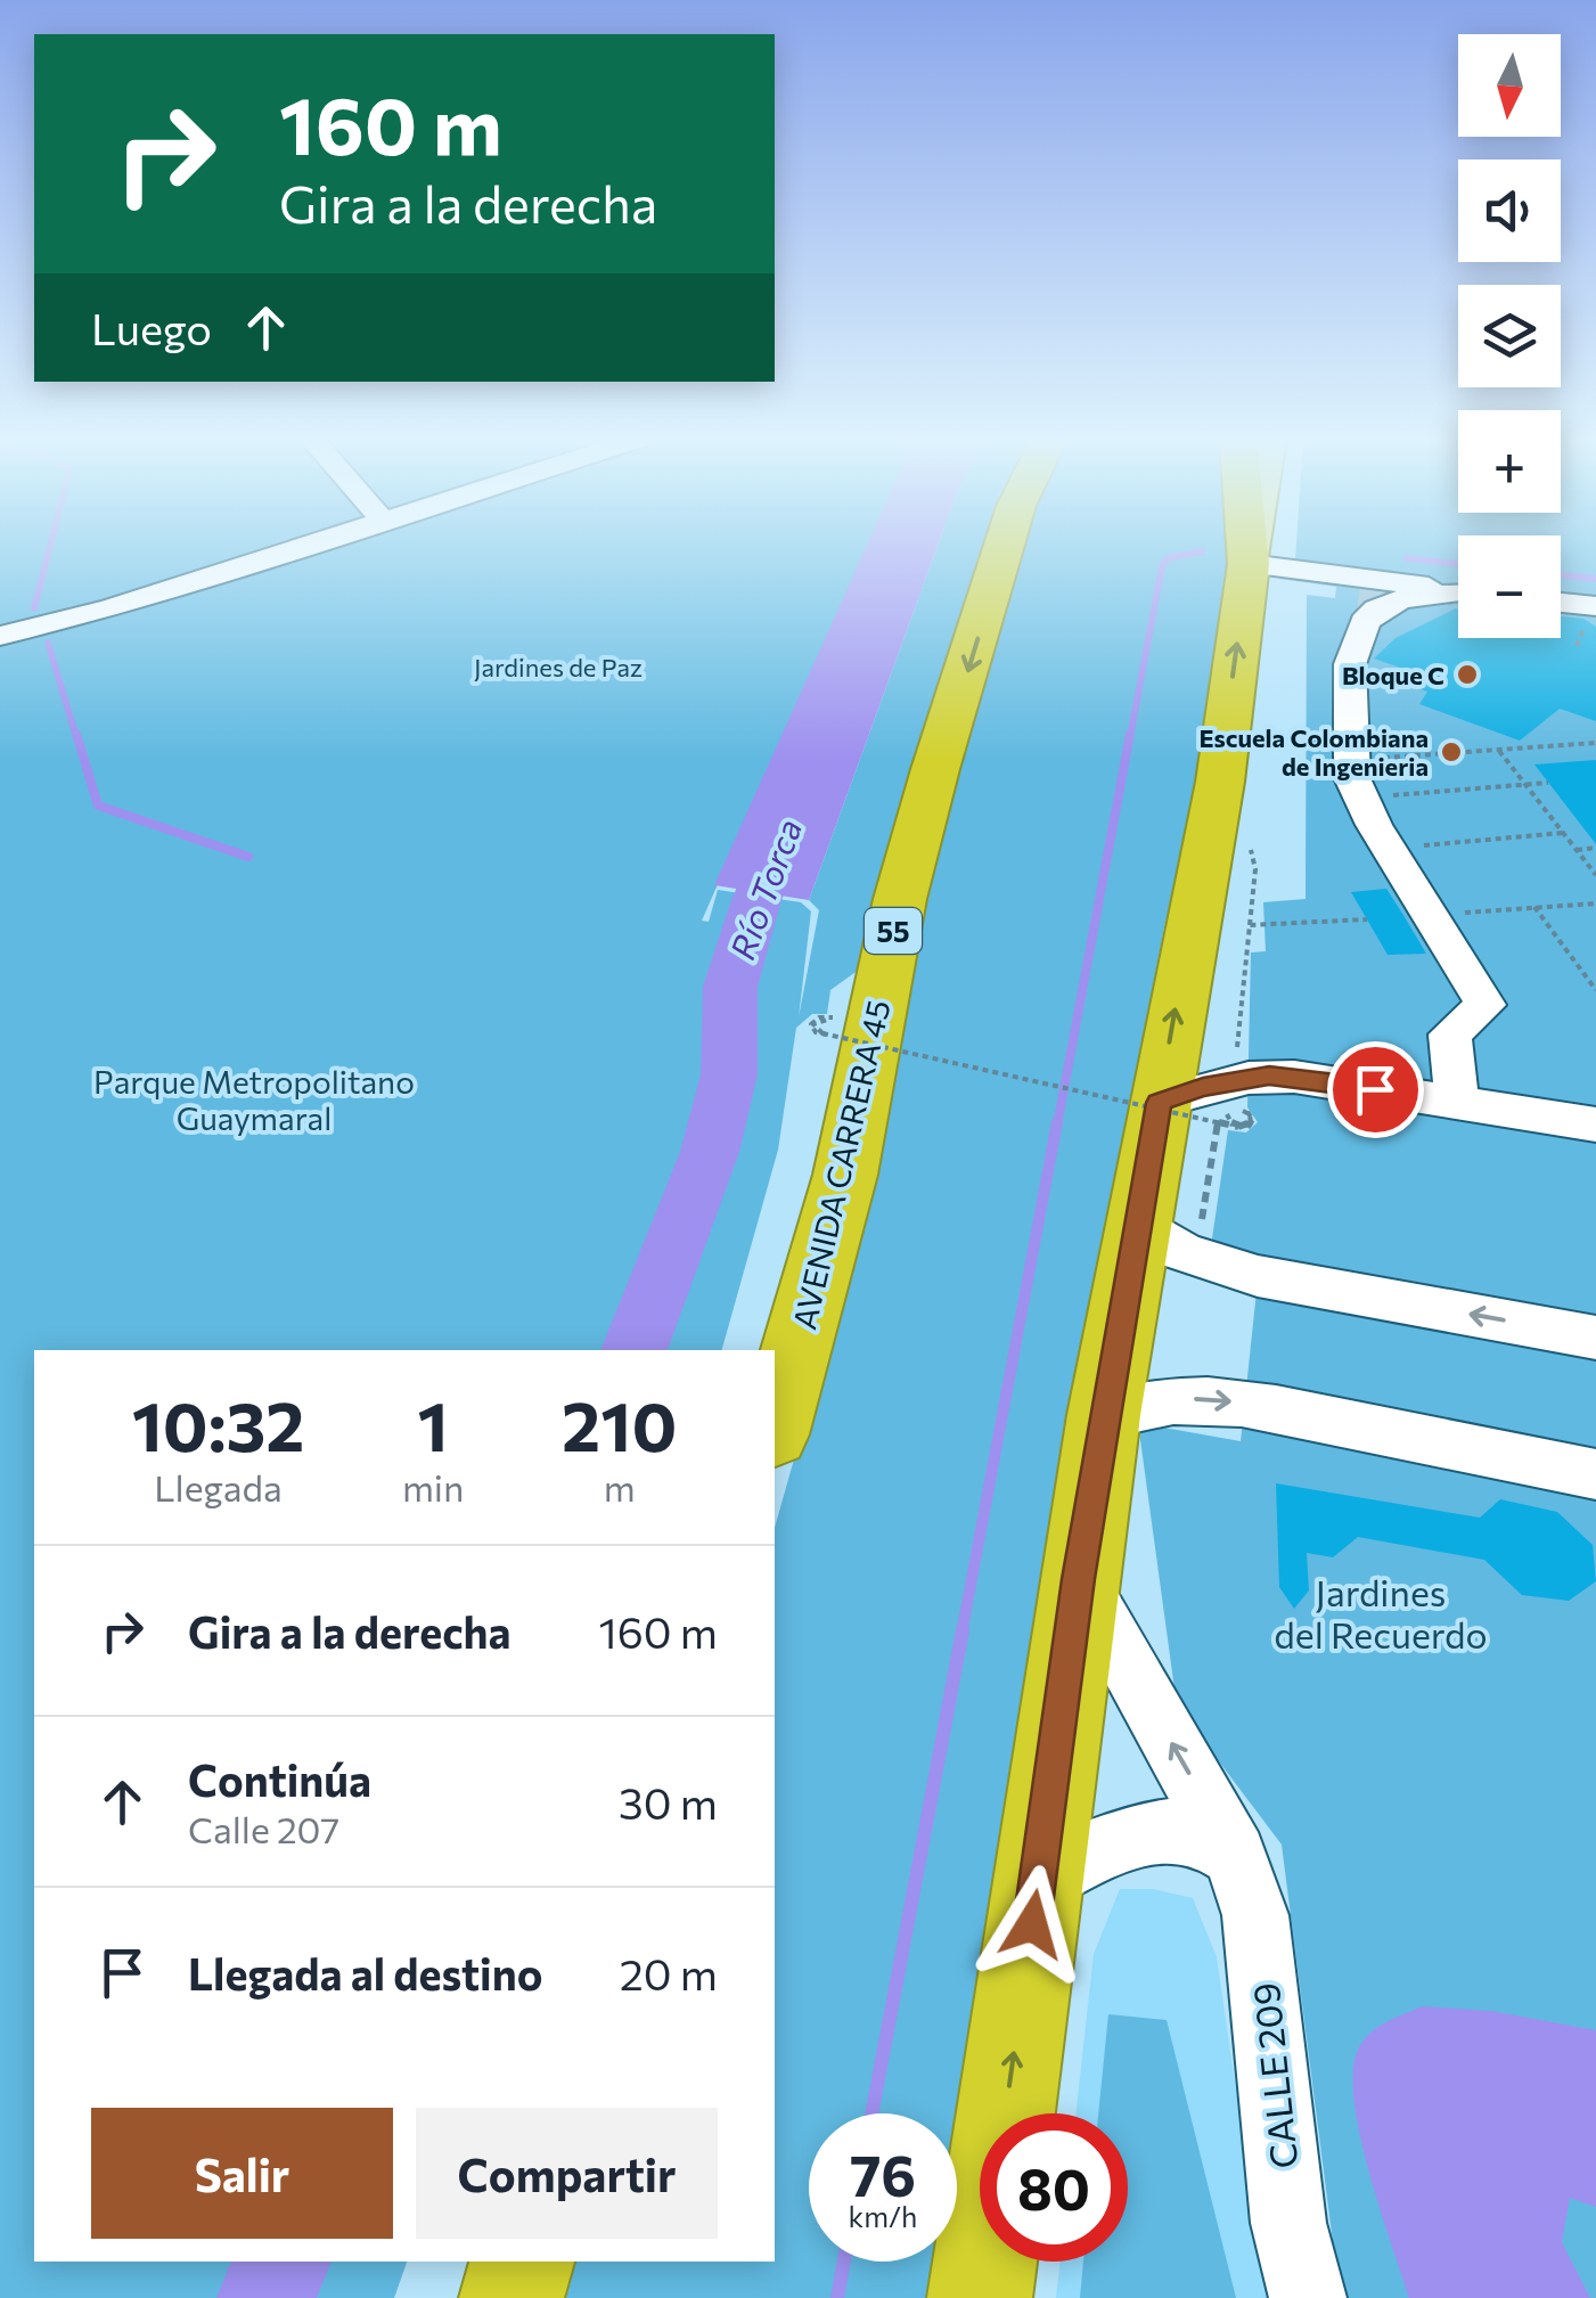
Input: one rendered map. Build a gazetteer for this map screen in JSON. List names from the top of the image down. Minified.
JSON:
{"streets":{"highway":["55","AVENIDA CARRERA 45"],"street":["CALLE 209"]},"one_way":["CALLE 209"],"water":["Río Torca"],"parks":["Jardines de Paz","Parque Metropolitano Guaymaral","Jardines del Recuerdo"],"places":["Bloque C","Escuela Colombiana de Ingenieria"],"north":"bottom","page":{"map_buttons":["+","−"],"turn":["160 m","Gira a la derecha"],"then":"Luego","eta":["10:32","Llegada","1","min","210","m"],"list":[{"name":"Gira a la derecha","value":"160 m"},{"name":"Continúa","note":"Calle 207","value":"30 m"},{"name":"Llegada al destino","value":"20 m"}],"buttons":["Salir","Compartir"],"speed":"76 km/h","limit":"80"}}
